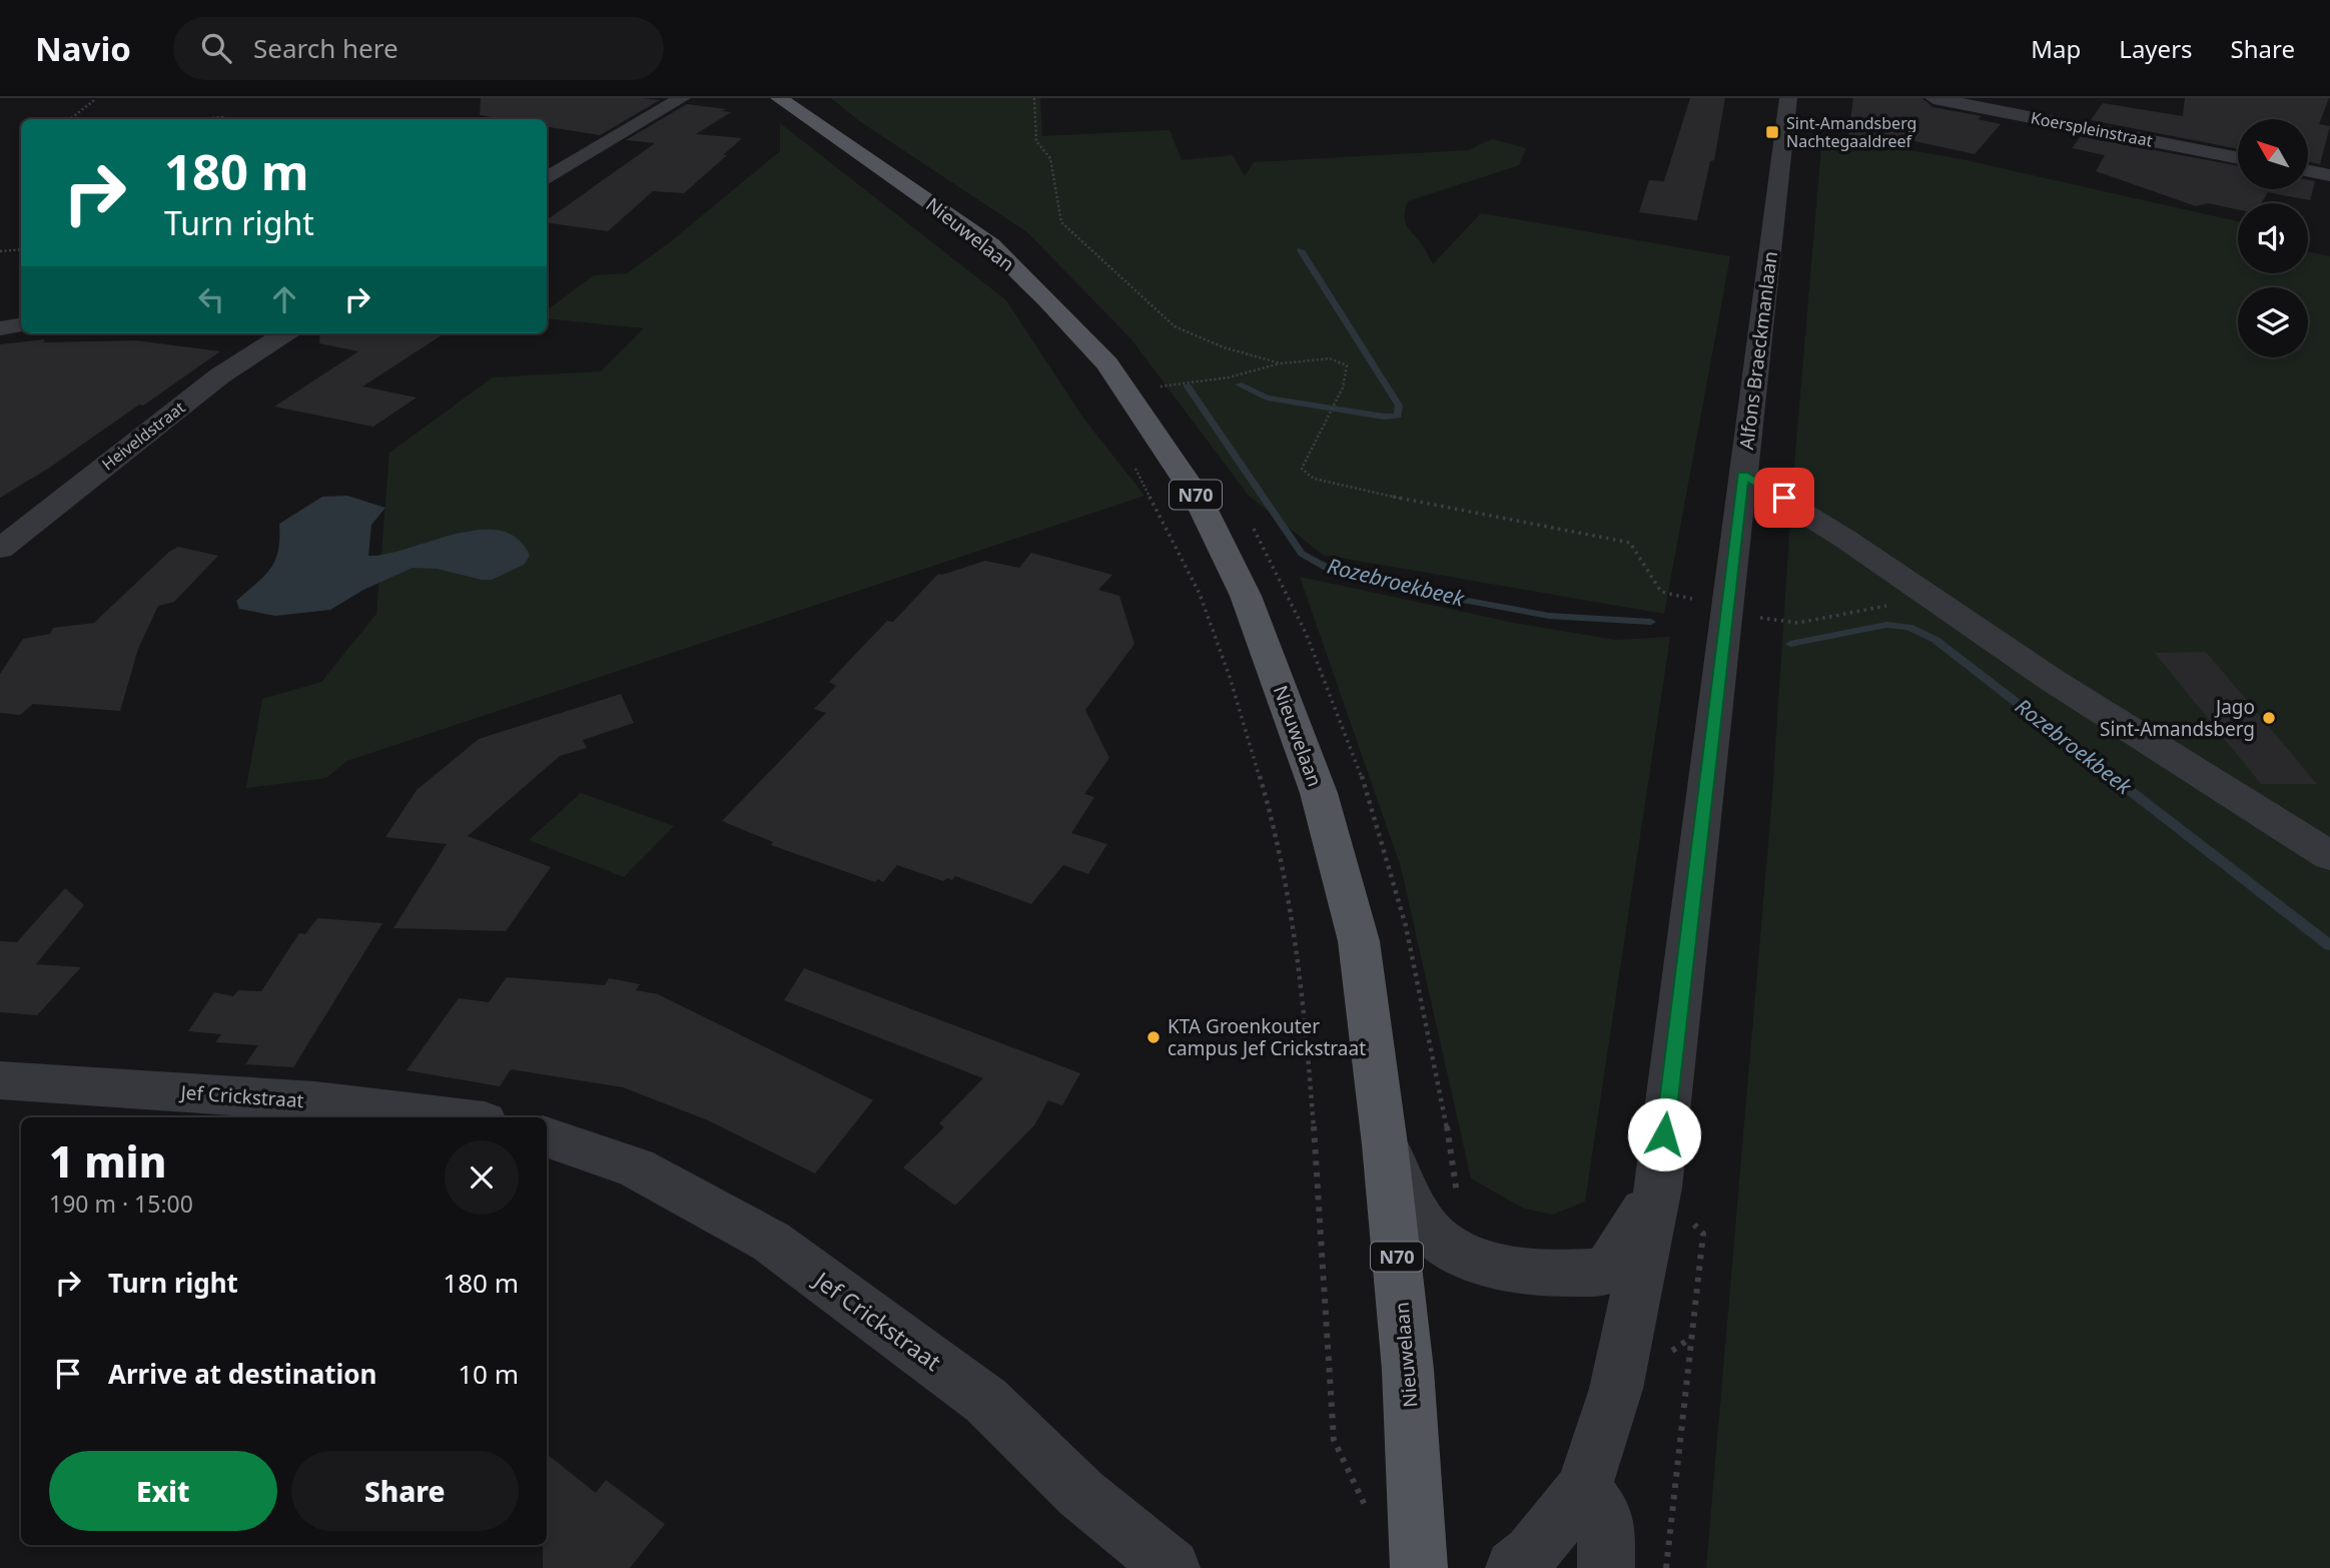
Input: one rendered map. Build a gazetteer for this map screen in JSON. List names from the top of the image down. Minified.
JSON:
{"streets":{"main road":["Nieuwelaan","N70"],"street":["Koerspleinstraat","Alfons Braeckmanlaan","Heiveldstraat","Jef Crickstraat"]},"crossings":[["Nieuwelaan","Alfons Braeckmanlaan"]],"water":["Rozebroekbeek"],"places":{"transit":["Sint-Amandsberg Nachtegaaldreef"],"other":["Jago Sint-Amandsberg","KTA Groenkouter campus Jef Crickstraat"]},"north":"top left","page":{"header":"Navio","search":"Search here","nav":["Map","Layers","Share"],"turn":["180 m","Turn right"],"heading":["1 min","190 m · 15:00"],"list":[{"name":"Turn right","value":"180 m"},{"name":"Arrive at destination","value":"10 m"}],"buttons":["Exit","Share"]}}
